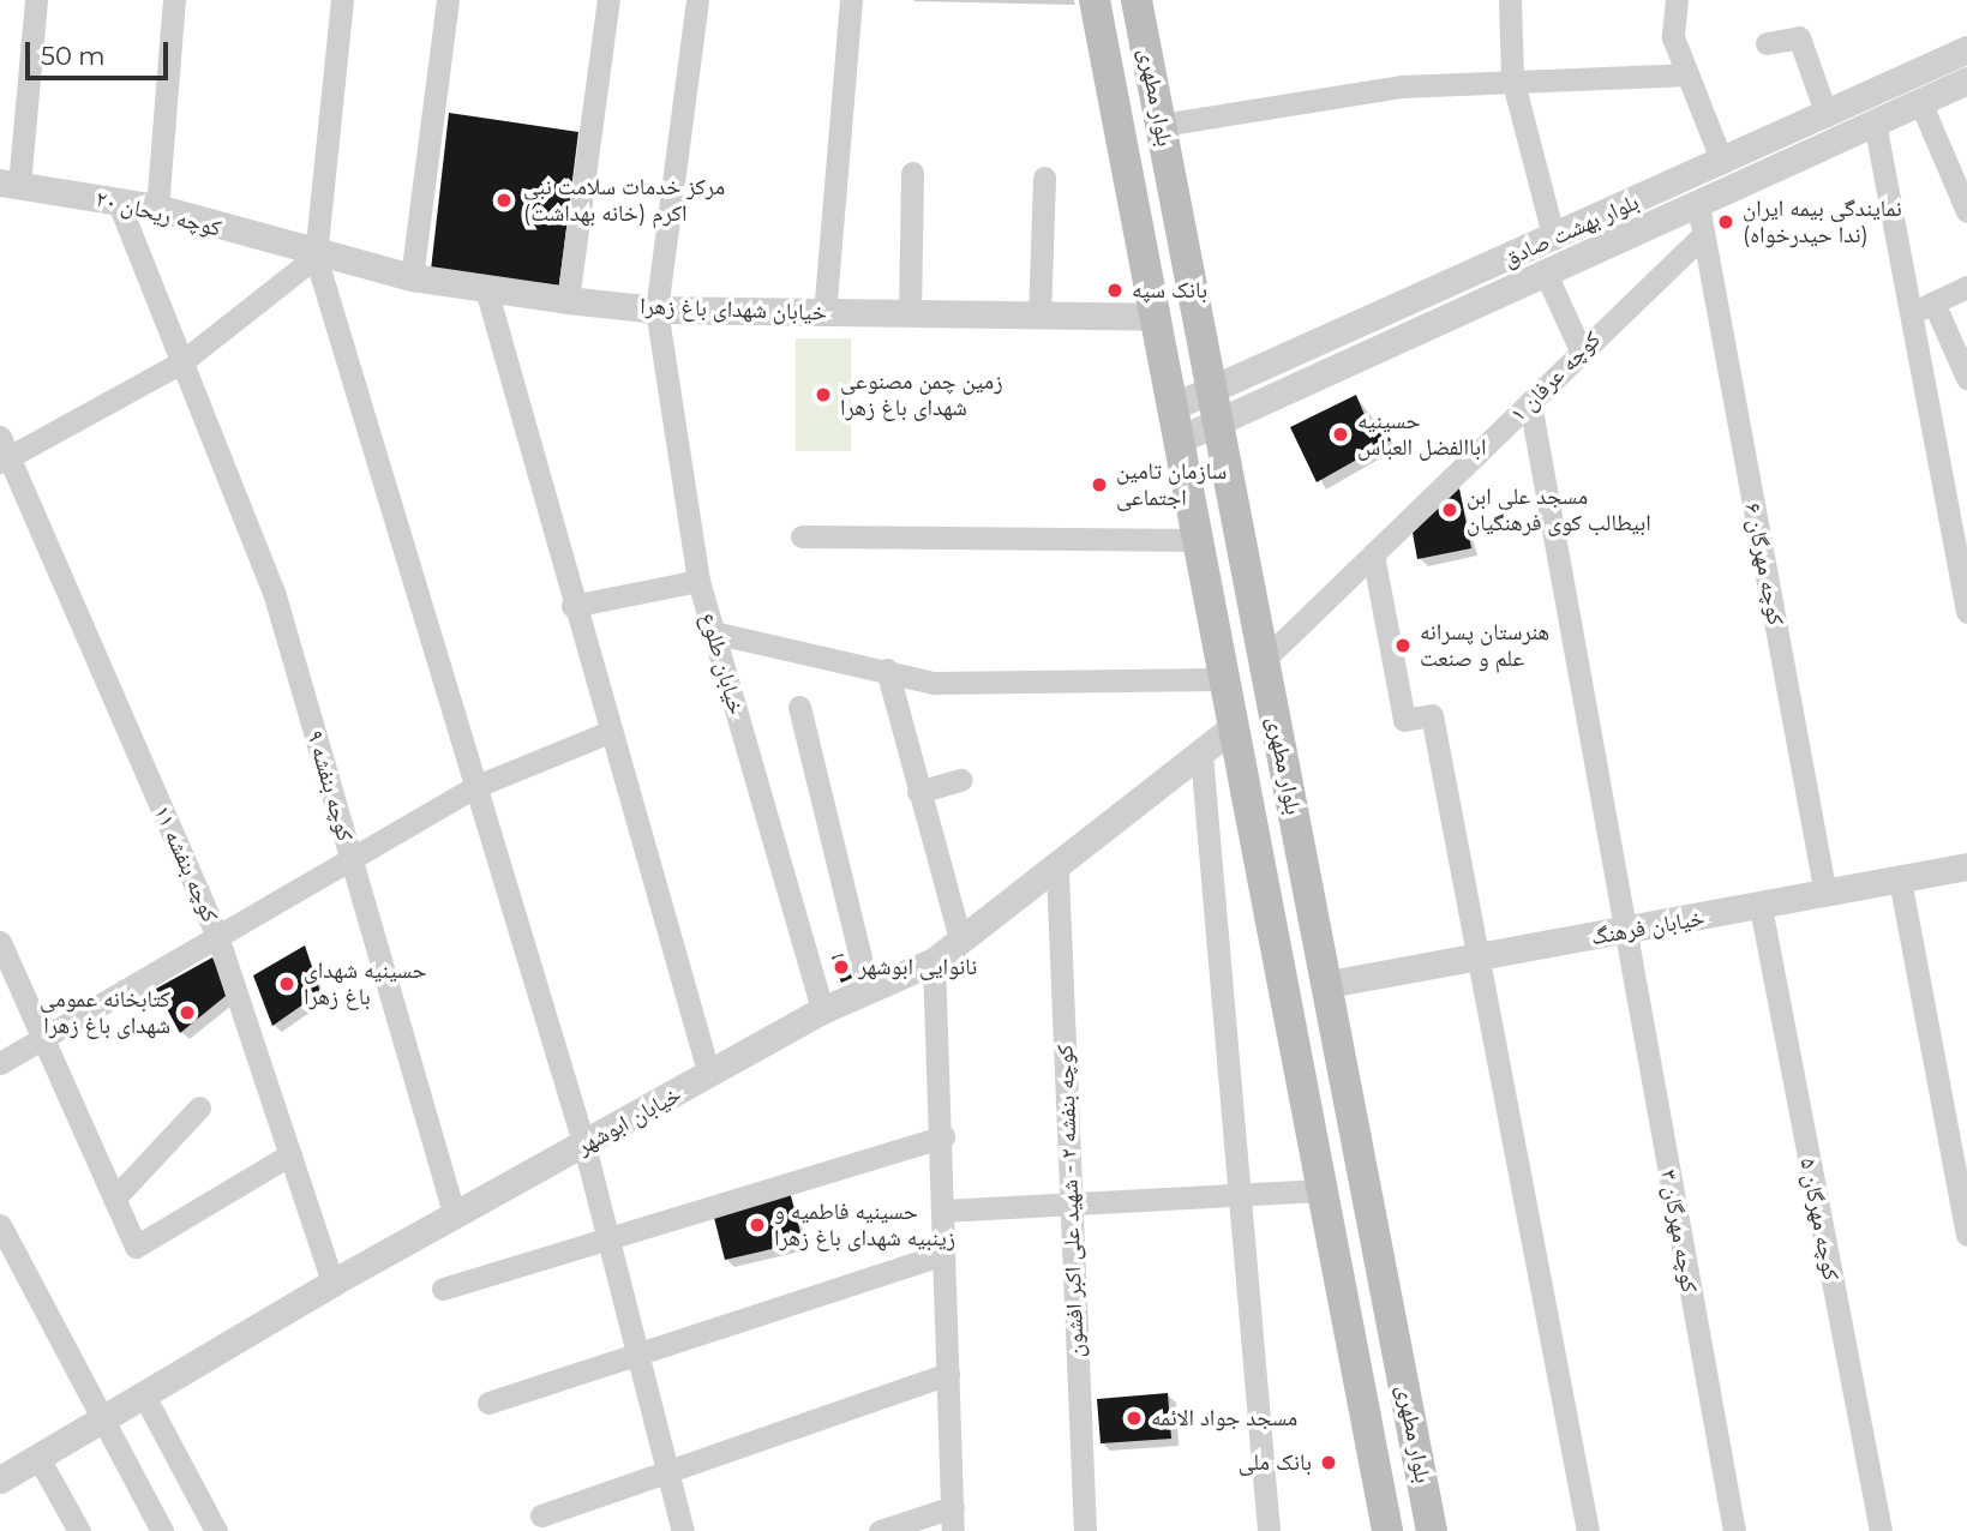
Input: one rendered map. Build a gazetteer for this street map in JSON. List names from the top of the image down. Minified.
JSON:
{"streets":{"main road":["بلوار مطهری"],"street":["کوچه ریحان ۲۰","بلوار بهشت صادق","خیابان شهدای باغ‌ زهرا","کوچه عرفان ۱","کوچه مهرگان ۶","خیابان طلوع","کوچه بنفشه ۹","کوچه بنفشه ۱۱","خیابان فرهنگ","خیابان ابوشهر","کوچه بنفشه ۲ - شهید علی اکبر افشون","کوچه مهرگان ۵","کوچه مهرگان ۳"]},"crossings":[["بلوار مطهری","بلوار بهشت صادق"],["بلوار مطهری","خیابان شهدای باغ‌ زهرا"],["بلوار مطهری","کوچه عرفان ۱"],["بلوار مطهری","خیابان فرهنگ"],["بلوار مطهری","خیابان ابوشهر"],["کوچه ریحان ۲۰","خیابان شهدای باغ‌ زهرا"],["کوچه ریحان ۲۰","کوچه بنفشه ۹"],["بلوار بهشت صادق","کوچه مهرگان ۶"],["خیابان شهدای باغ‌ زهرا","خیابان طلوع"],["کوچه عرفان ۱","کوچه مهرگان ۶"],["کوچه عرفان ۱","کوچه مهرگان ۳"],["کوچه مهرگان ۶","خیابان فرهنگ"],["خیابان طلوع","خیابان ابوشهر"],["کوچه بنفشه ۹","خیابان ابوشهر"],["کوچه بنفشه ۱۱","خیابان ابوشهر"],["خیابان فرهنگ","کوچه مهرگان ۵"],["خیابان فرهنگ","کوچه مهرگان ۳"],["خیابان ابوشهر","کوچه بنفشه ۲ - شهید علی اکبر افشون"]],"places":["مرکز خدمات سلامت نبی اکرم (خانه بهداشت)","نمایندگی بیمه ایران (ندا حیدرخواه)","بانک سپه","زمین چمن مصنوعی شهدای باغ زهرا","حسینیه اباالفضل العباس","سازمان تامین اجتماعی","مسجد علی ابن ابیطالب کوی فرهنگیان","هنرستان پسرانه علم و صنعت","نانوایی ابوشهر","حسینیه شهدای باغ زهرا","کتابخانه عمومی شهدای باغ زهرا","حسینیه فاطمیه و زینبیه شهدای باغ زهرا","مسجد جواد الائمه","بانک ملی"],"scale_bar":"50 m"}
